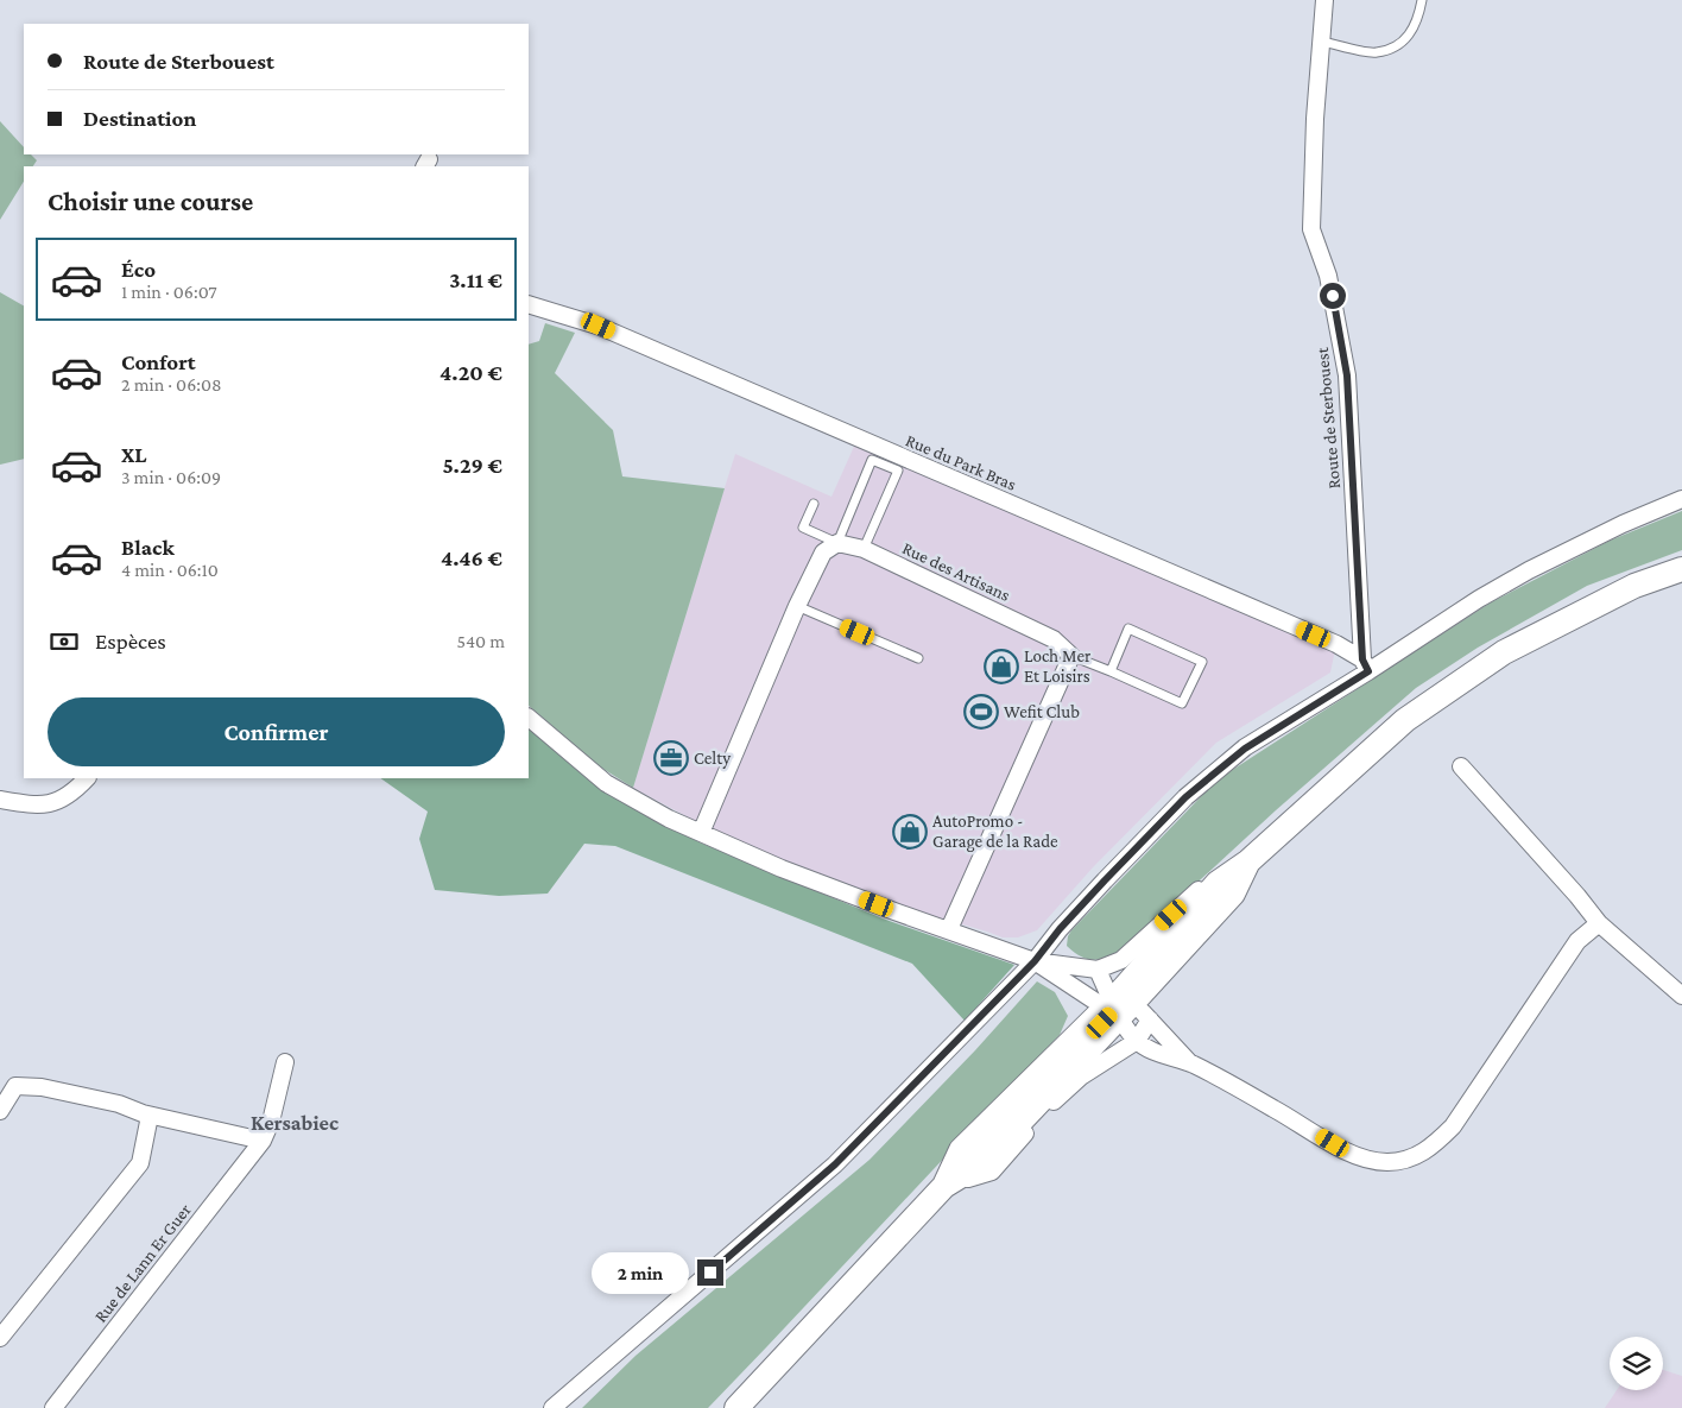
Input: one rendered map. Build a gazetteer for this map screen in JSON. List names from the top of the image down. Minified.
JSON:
{"streets":{"street":["Route de Sterbouest","Rue du Park Bras","Rue des Artisans","Rue de Lann Er Guer"]},"crossings":[["Route de Sterbouest","Rue du Park Bras"]],"districts":["Kersabiec"],"places":{"shop":["Loch Mer Et Loisirs","AutoPromo - Garage de la Rade"],"sports":["Wefit Club"],"office":["Celty"]},"page":{"banner":["Route de Sterbouest","Destination"],"heading":"Choisir une course","list":[{"name":"Éco","note":"1 min · 06:07","value":"3.11 €"},{"name":"Confort","note":"2 min · 06:08","value":"4.20 €"},{"name":"XL","note":"3 min · 06:09","value":"5.29 €"},{"name":"Black","note":"4 min · 06:10","value":"4.46 €"}],"pay":["Espèces","540 m"],"buttons":"Confirmer","bubble":"2 min"}}
